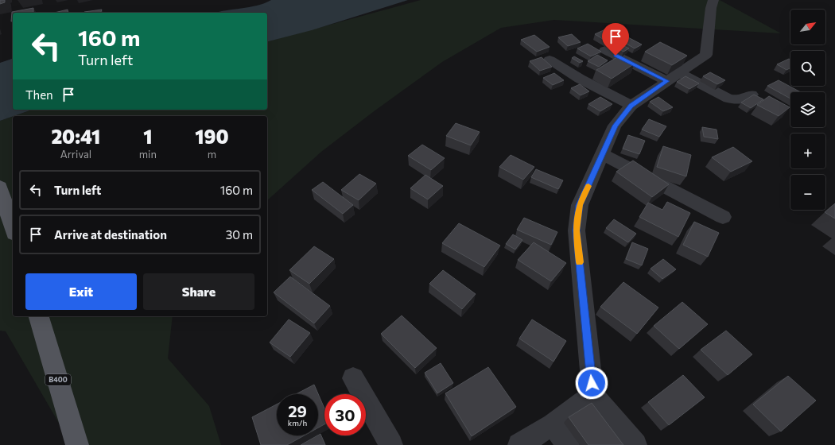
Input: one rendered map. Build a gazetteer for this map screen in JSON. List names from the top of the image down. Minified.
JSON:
{"streets":{"main road":["B400"]},"north":"top right","page":{"map_buttons":["+","−"],"turn":["160 m","Turn left"],"then":"Then","eta":["20:41","Arrival","1","min","190","m"],"list":[{"name":"Turn left","value":"160 m"},{"name":"Arrive at destination","value":"30 m"}],"buttons":["Exit","Share"],"speed":"29 km/h","limit":"30"}}
